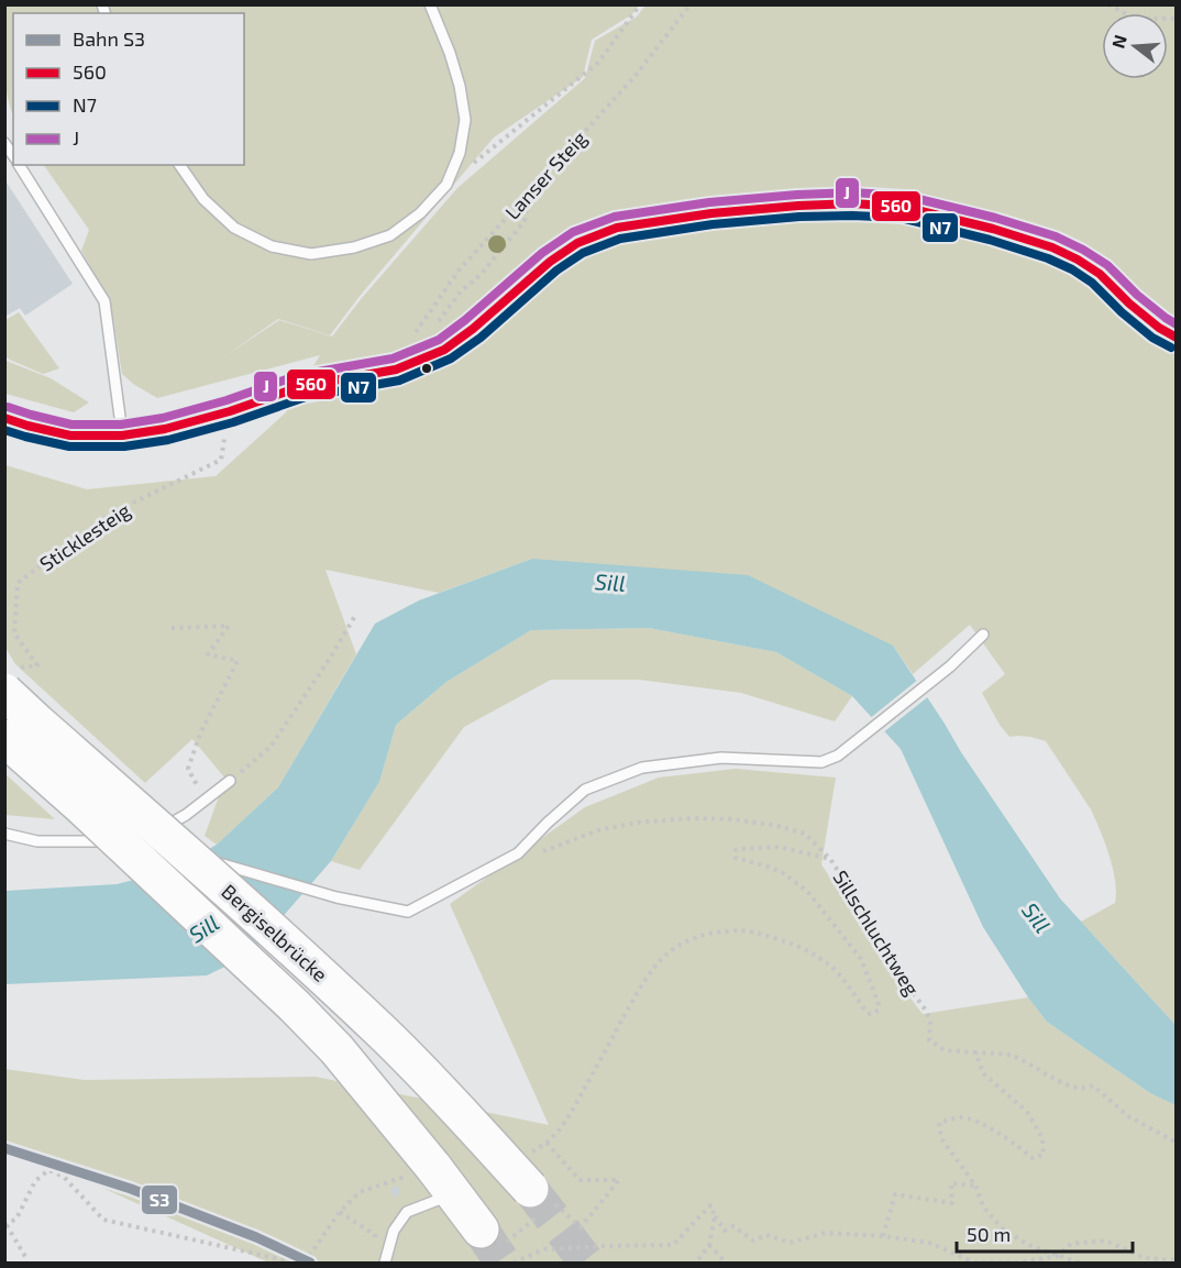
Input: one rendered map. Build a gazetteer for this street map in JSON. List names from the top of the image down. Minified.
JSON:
{"streets":{"highway":["Bergiselbrücke"],"path":["Lanser Steig","Sticklesteig","Sillschluchtweg"]},"crossings":[["Sticklesteig","Bergiselbrücke"],["Bergiselbrücke","Sillschluchtweg"]],"water":["Sill"],"lines":["transit line J","transit line 560","transit line N7","rail line S3"],"legend":["Bahn S3","560","N7","J"],"scale_bar":"50 m","north":"left"}
